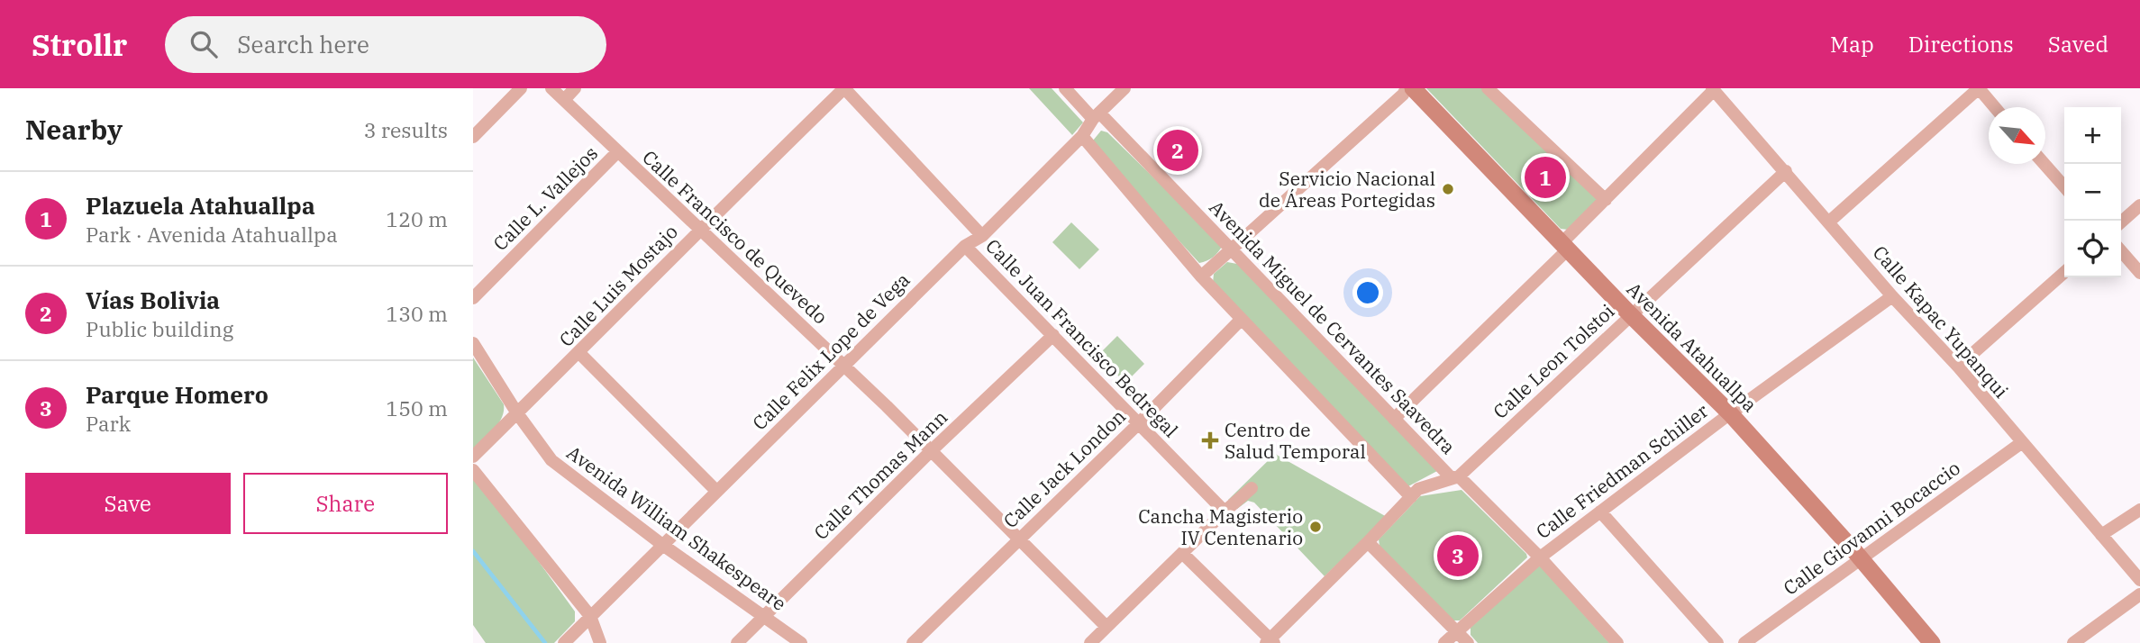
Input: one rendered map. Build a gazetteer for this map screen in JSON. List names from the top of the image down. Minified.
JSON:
{"streets":{"main road":["Avenida Atahuallpa"],"street":["Calle L. Vallejos","Calle Francisco de Quevedo","Calle Luis Mostajo","Calle Kapac Yupanqui","Avenida Miguel de Cervantes Saavedra","Calle Juan Francisco Bedregal","Calle Felix Lope de Vega","Calle Leon Tolstoi","Calle Jack London","Calle Friedman Schiller","Calle Thomas Mann","Avenida William Shakespeare","Calle Giovanni Bocaccio"]},"crossings":[["Calle L. Vallejos","Calle Francisco de Quevedo"],["Calle Francisco de Quevedo","Calle Luis Mostajo"],["Calle Francisco de Quevedo","Calle Felix Lope de Vega"],["Calle Francisco de Quevedo","Calle Jack London"],["Calle Francisco de Quevedo","Calle Thomas Mann"],["Calle Luis Mostajo","Calle Juan Francisco Bedregal"],["Calle Luis Mostajo","Avenida William Shakespeare"],["Calle Kapac Yupanqui","Calle Leon Tolstoi"],["Calle Kapac Yupanqui","Calle Friedman Schiller"],["Calle Kapac Yupanqui","Calle Giovanni Bocaccio"],["Avenida Miguel de Cervantes Saavedra","Calle Felix Lope de Vega"],["Avenida Miguel de Cervantes Saavedra","Calle Leon Tolstoi"],["Avenida Miguel de Cervantes Saavedra","Calle Friedman Schiller"],["Calle Juan Francisco Bedregal","Calle Felix Lope de Vega"],["Calle Juan Francisco Bedregal","Calle Jack London"],["Calle Juan Francisco Bedregal","Calle Thomas Mann"],["Avenida Atahuallpa","Calle Leon Tolstoi"],["Avenida Atahuallpa","Calle Friedman Schiller"],["Avenida Atahuallpa","Calle Giovanni Bocaccio"],["Calle Felix Lope de Vega","Avenida William Shakespeare"],["Calle Thomas Mann","Avenida William Shakespeare"]],"places":{"other":["Servicio Nacional de Áreas Portegidas","Cancha Magisterio IV Centenario"],"health":["Centro de Salud Temporal"]},"north":"bottom right","page":{"header":"Strollr","search":"Search here","nav":["Map","Directions","Saved"],"heading":["Nearby","3 results"],"map_buttons":["+","−"],"pins":["2","1","3"],"list":[{"mark":"1","name":"Plazuela Atahuallpa","note":"Park · Avenida Atahuallpa","value":"120 m"},{"mark":"2","name":"Vías Bolivia","note":"Public building","value":"130 m"},{"mark":"3","name":"Parque Homero","note":"Park","value":"150 m"}],"buttons":["Save","Share"]}}
